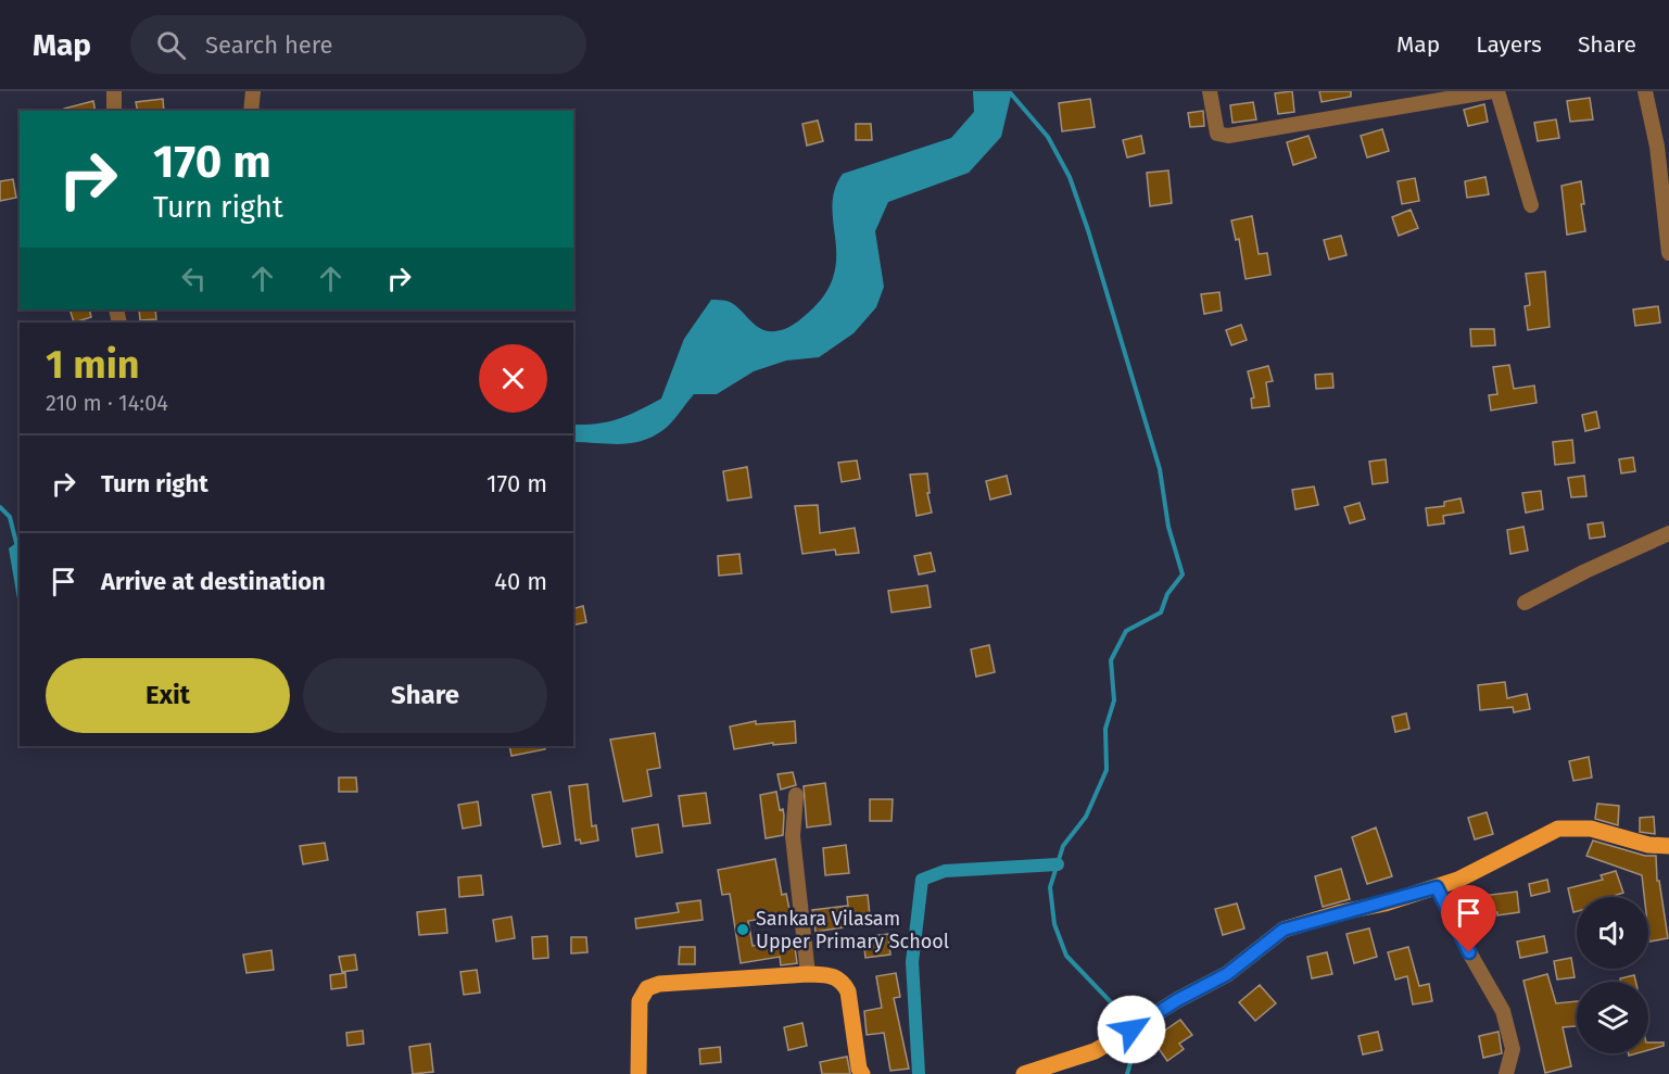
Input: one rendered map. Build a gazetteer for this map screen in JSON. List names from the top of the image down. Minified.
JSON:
{"places":["Sankara Vilasam Upper Primary School"],"page":{"header":"Map","search":"Search here","nav":["Map","Layers","Share"],"turn":["170 m","Turn right"],"heading":["1 min","210 m · 14:04"],"list":[{"name":"Turn right","value":"170 m"},{"name":"Arrive at destination","value":"40 m"}],"buttons":["Exit","Share"]}}
